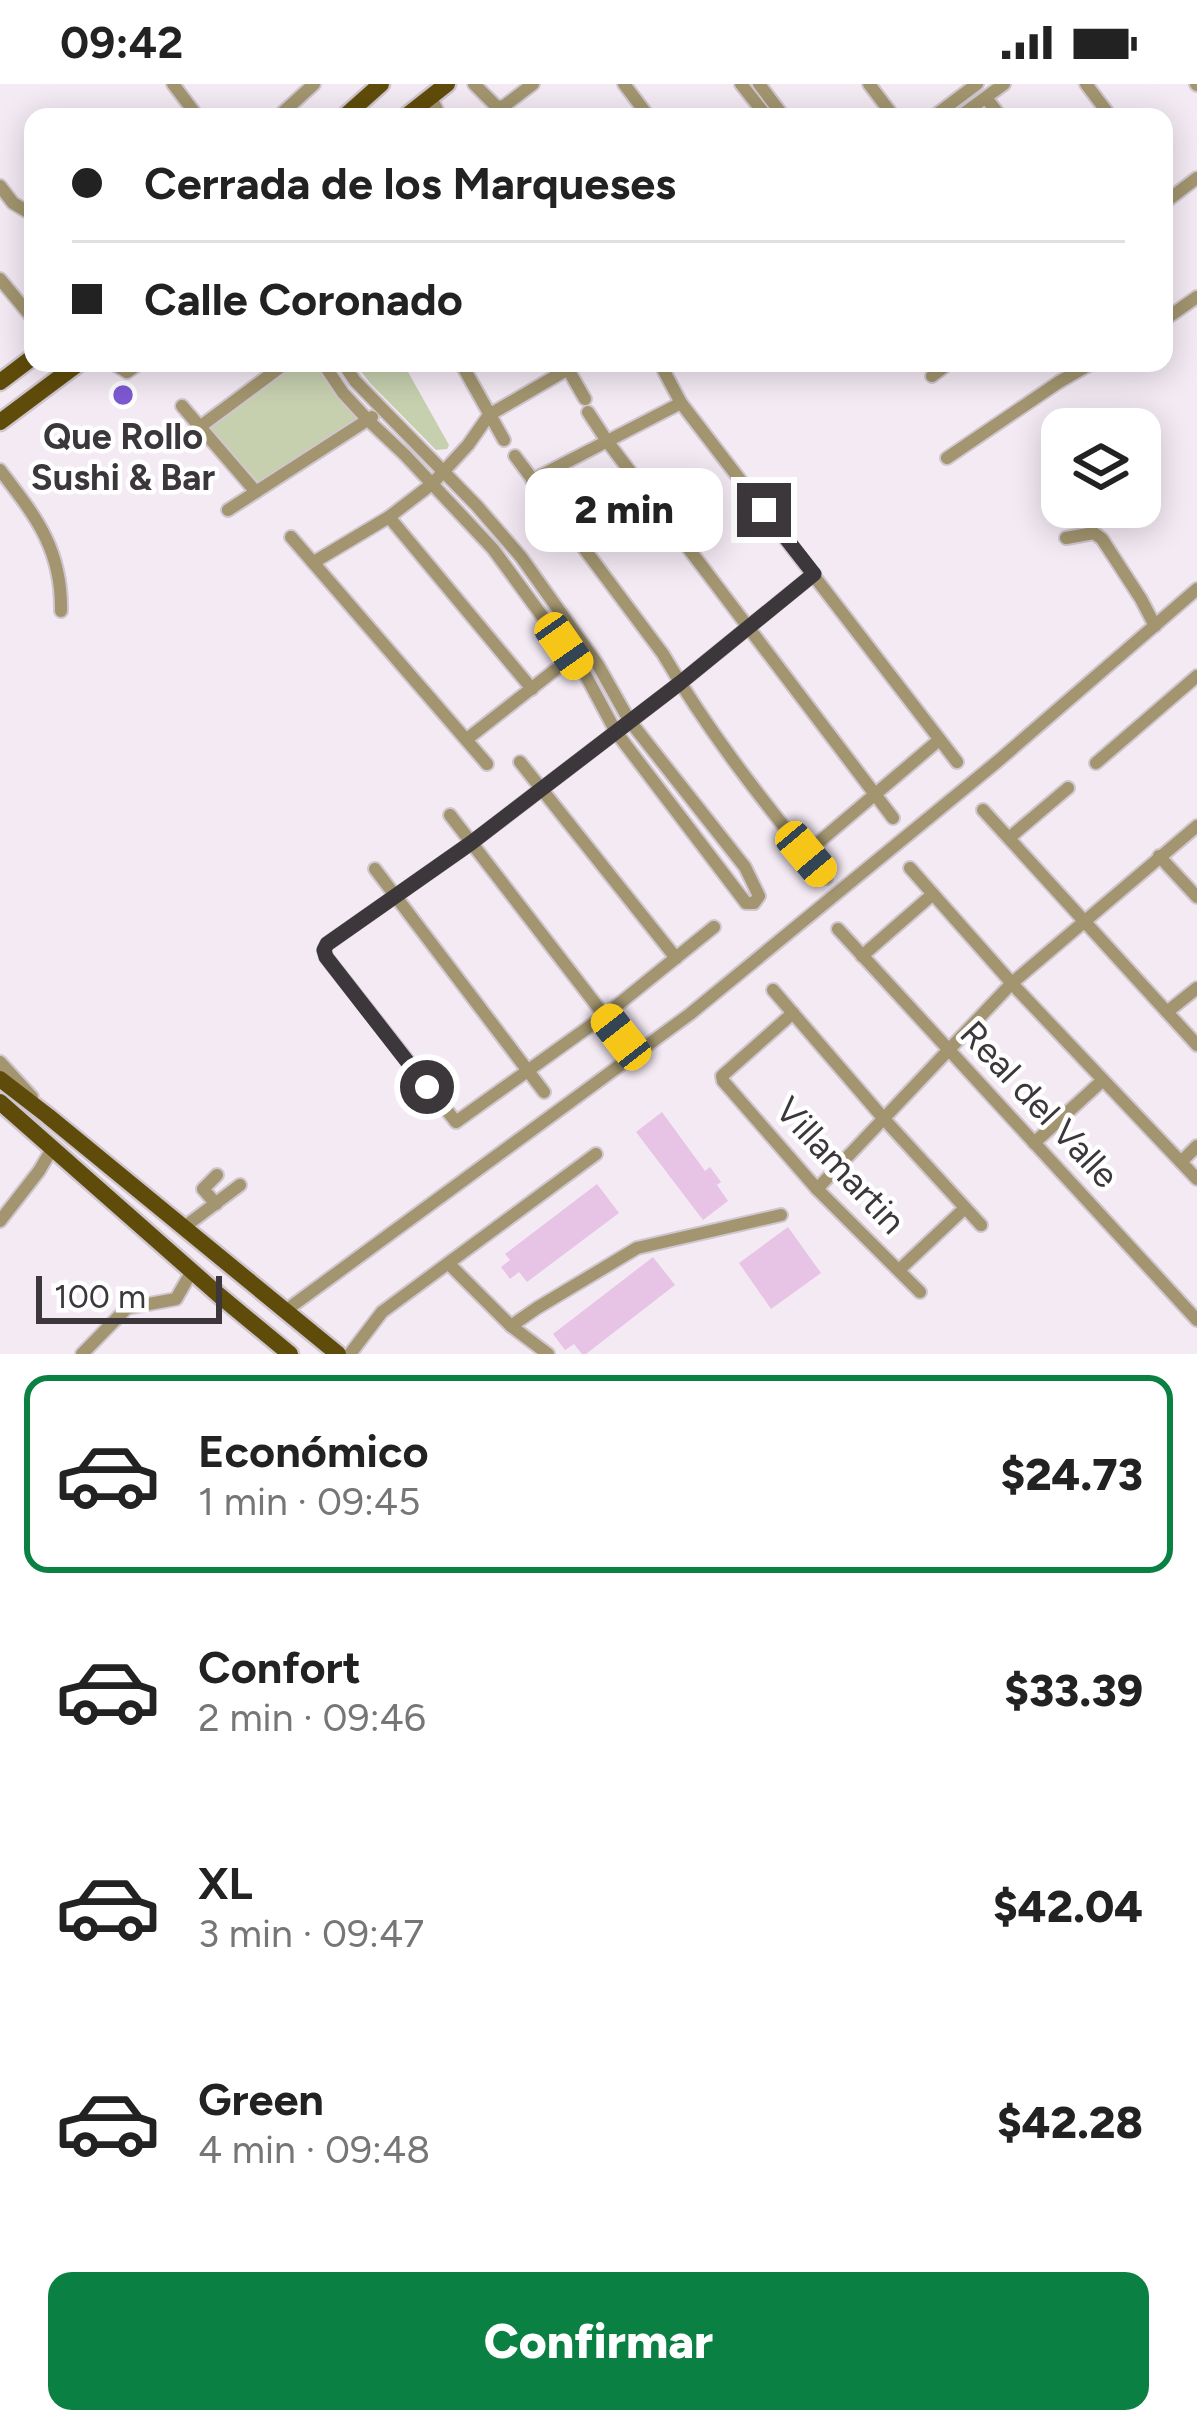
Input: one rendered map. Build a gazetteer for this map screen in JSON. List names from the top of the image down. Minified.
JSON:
{"streets":{"street":["Real del Valle","Villamartin"]},"places":["Que Rollo Sushi & Bar"],"scale_bar":"100 m","page":{"status":"09:42","banner":["Cerrada de los Marqueses","Calle Coronado"],"bubble":"2 min","scale":"100 m","list":[{"name":"Económico","note":"1 min · 09:45","value":"$24.73"},{"name":"Confort","note":"2 min · 09:46","value":"$33.39"},{"name":"XL","note":"3 min · 09:47","value":"$42.04"},{"name":"Green","note":"4 min · 09:48","value":"$42.28"}],"buttons":"Confirmar"}}
